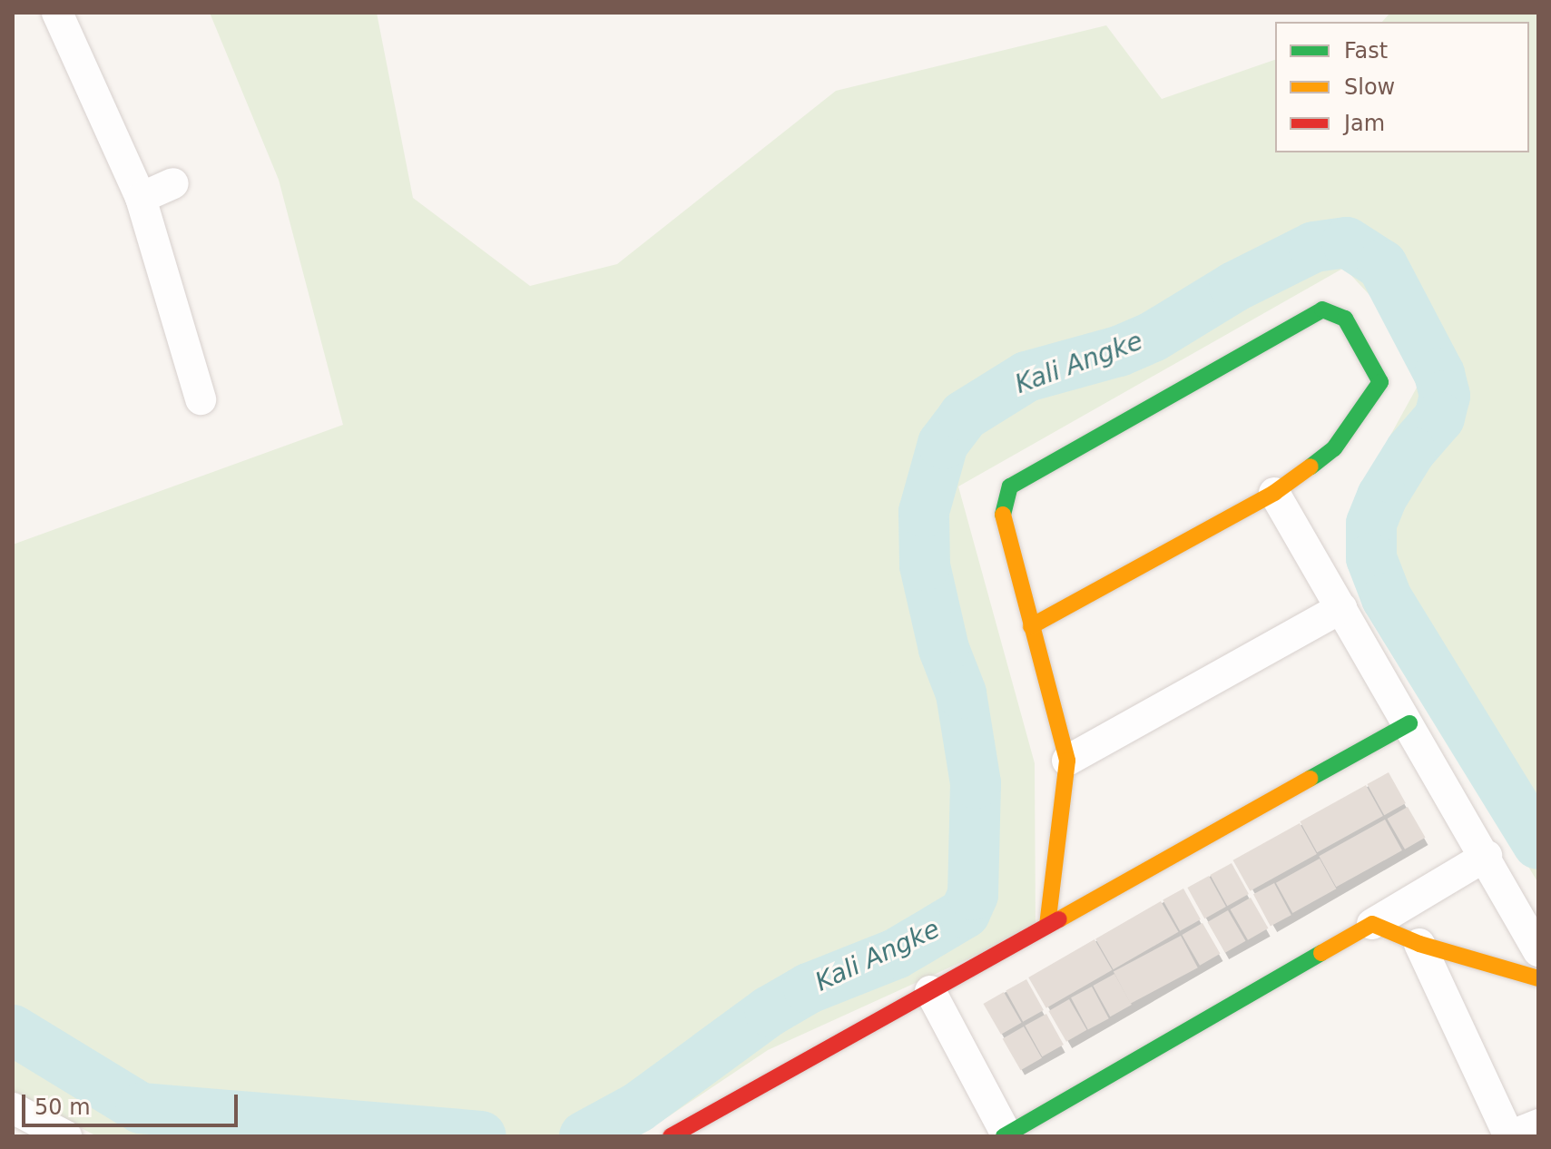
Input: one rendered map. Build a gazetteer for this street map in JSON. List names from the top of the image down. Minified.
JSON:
{"water":["Kali Angke"],"legend":["Fast","Slow","Jam"],"scale_bar":"50 m"}
